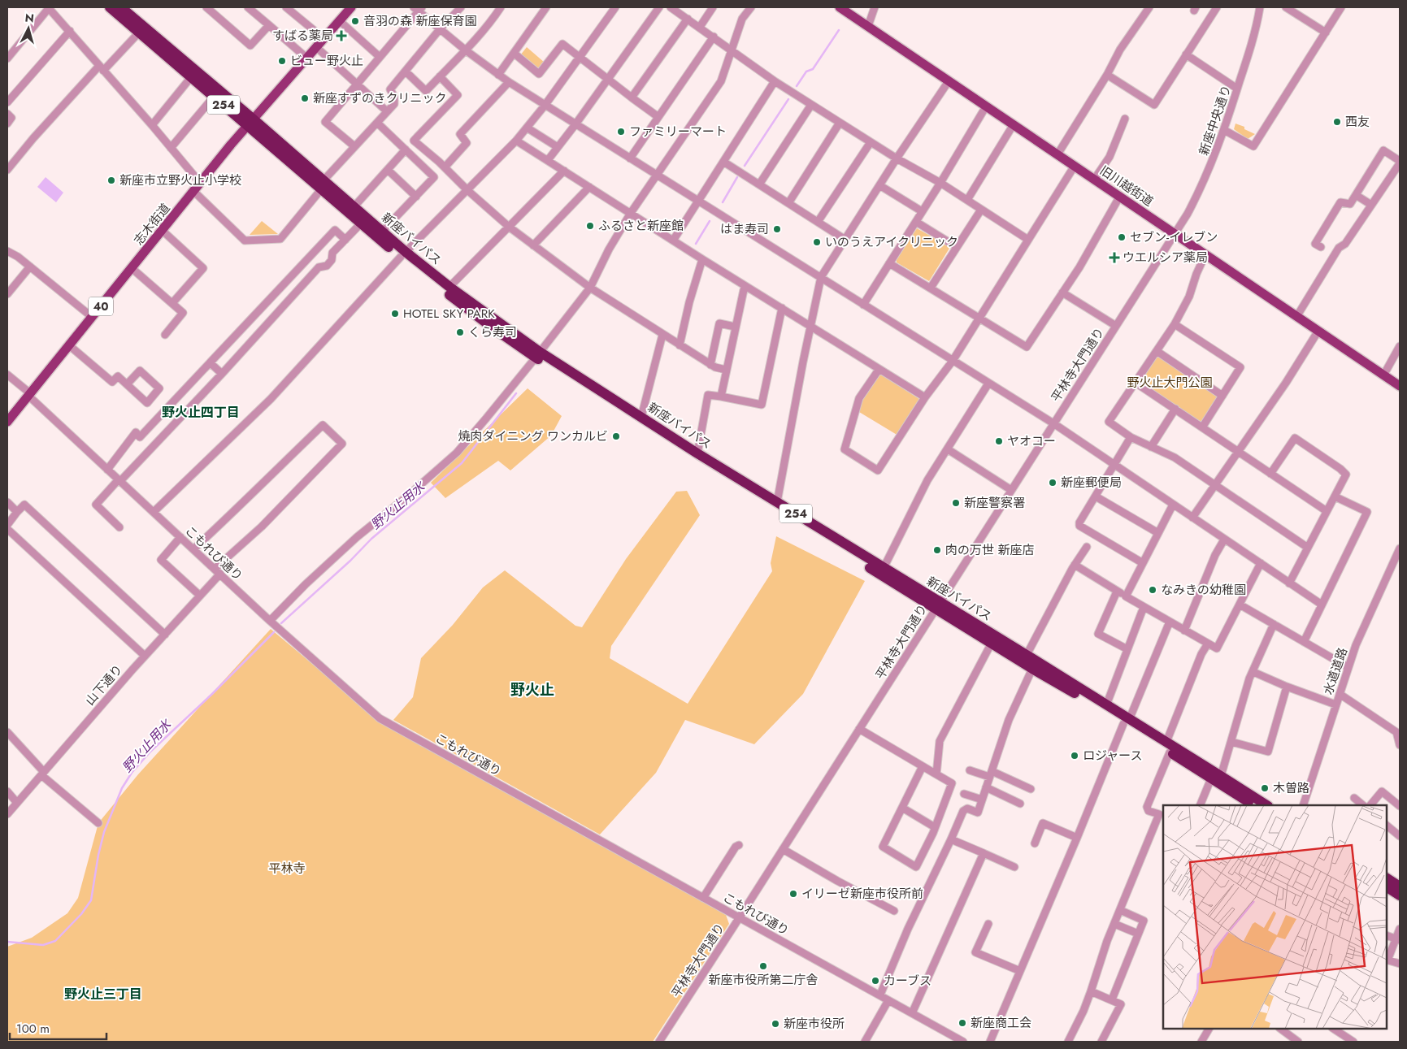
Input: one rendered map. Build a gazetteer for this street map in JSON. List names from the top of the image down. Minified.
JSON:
{"streets":{"highway":["254","新座バイパス"],"main road":["旧川越街道","志木街道","40"],"street":["新座中央通り","平林寺大門通り","こもれび通り","水道道路","山下通り"]},"crossings":[["新座中央通り","旧川越街道"],["新座中央通り","平林寺大門通り"],["旧川越街道","平林寺大門通り"],["志木街道","新座バイパス"],["志木街道","こもれび通り"],["新座バイパス","平林寺大門通り"],["平林寺大門通り","こもれび通り"],["こもれび通り","山下通り"]],"districts":["野火止四丁目","野火止","野火止三丁目"],"water":["野火止用水"],"parks":["野火止大門公園","平林寺"],"places":{"other":["音羽の森 新座保育園","ビュー野火止","新座すずのきクリニック","西友","ファミリーマート","新座市立野火止小学校","ふるさと新座館","はま寿司","セブン-イレブン","いのうえアイクリニック","HOTEL SKY PARK","くら寿司","焼肉ダイニング ワンカルビ","ヤオコー","新座郵便局","新座警察署","肉の万世 新座店","なみきの幼稚園","ロジャース","木曽路","イリーゼ新座市役所前","新座市役所第二庁舎","カーブス","新座商工会","新座市役所"],"health":["すばる薬局","ウエルシア薬局"]},"scale_bar":"100 m","north":"top"}
